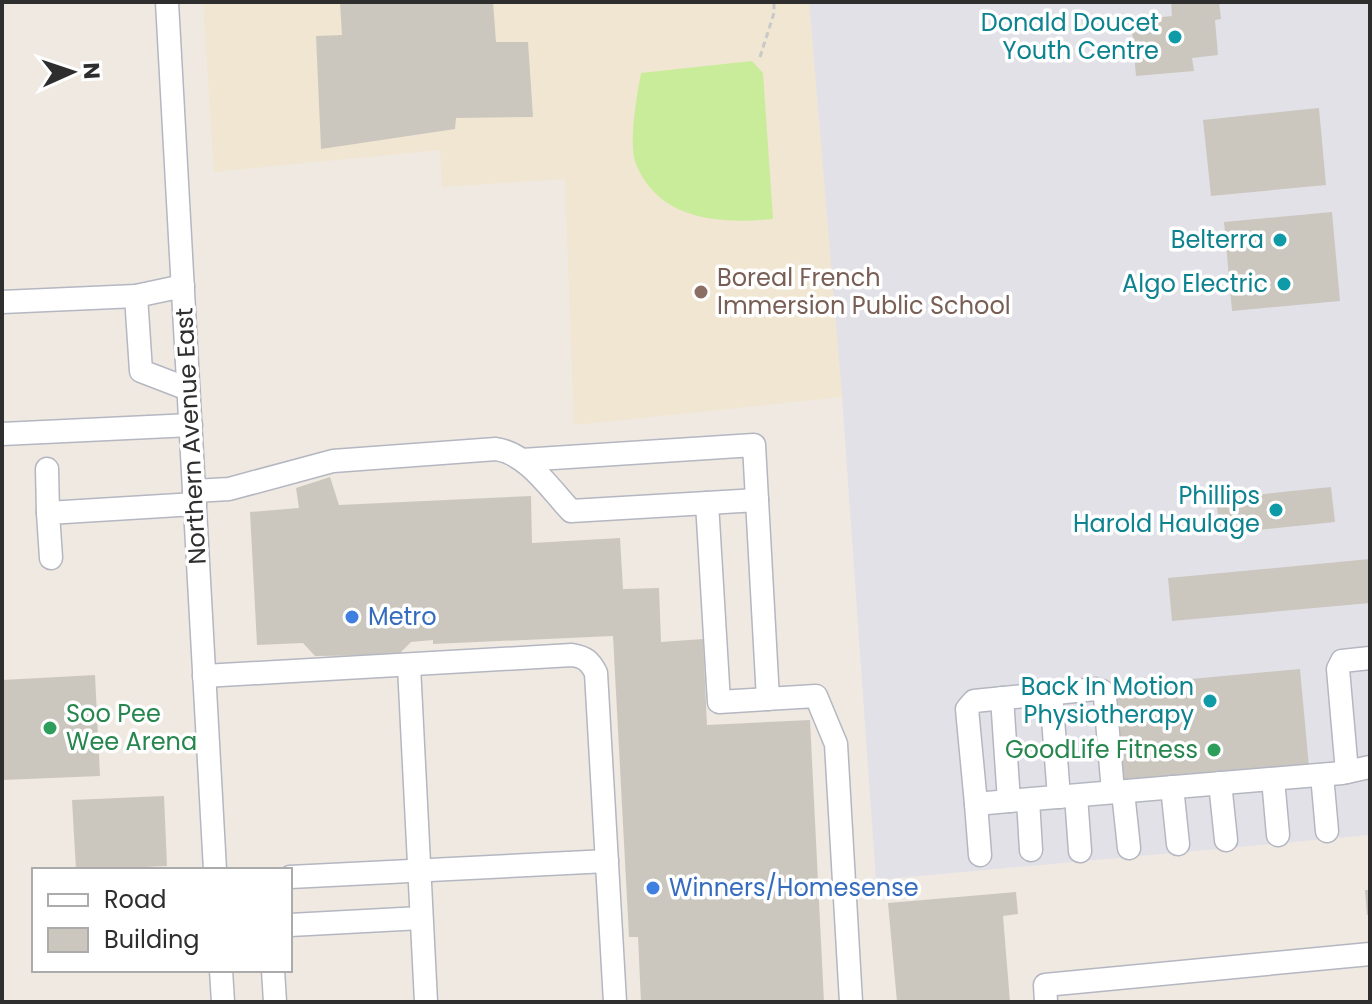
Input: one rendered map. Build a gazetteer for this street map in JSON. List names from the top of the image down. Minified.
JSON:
{"streets":{"street":["Northern Avenue East"]},"places":["Donald Doucet Youth Centre","Belterra","Algo Electric","Boreal French Immersion Public School","Phillips Harold Haulage","Metro","Back In Motion Physiotherapy","Soo Pee Wee Arena","GoodLife Fitness","Winners/Homesense"],"legend":["Road","Building"],"north":"right"}
